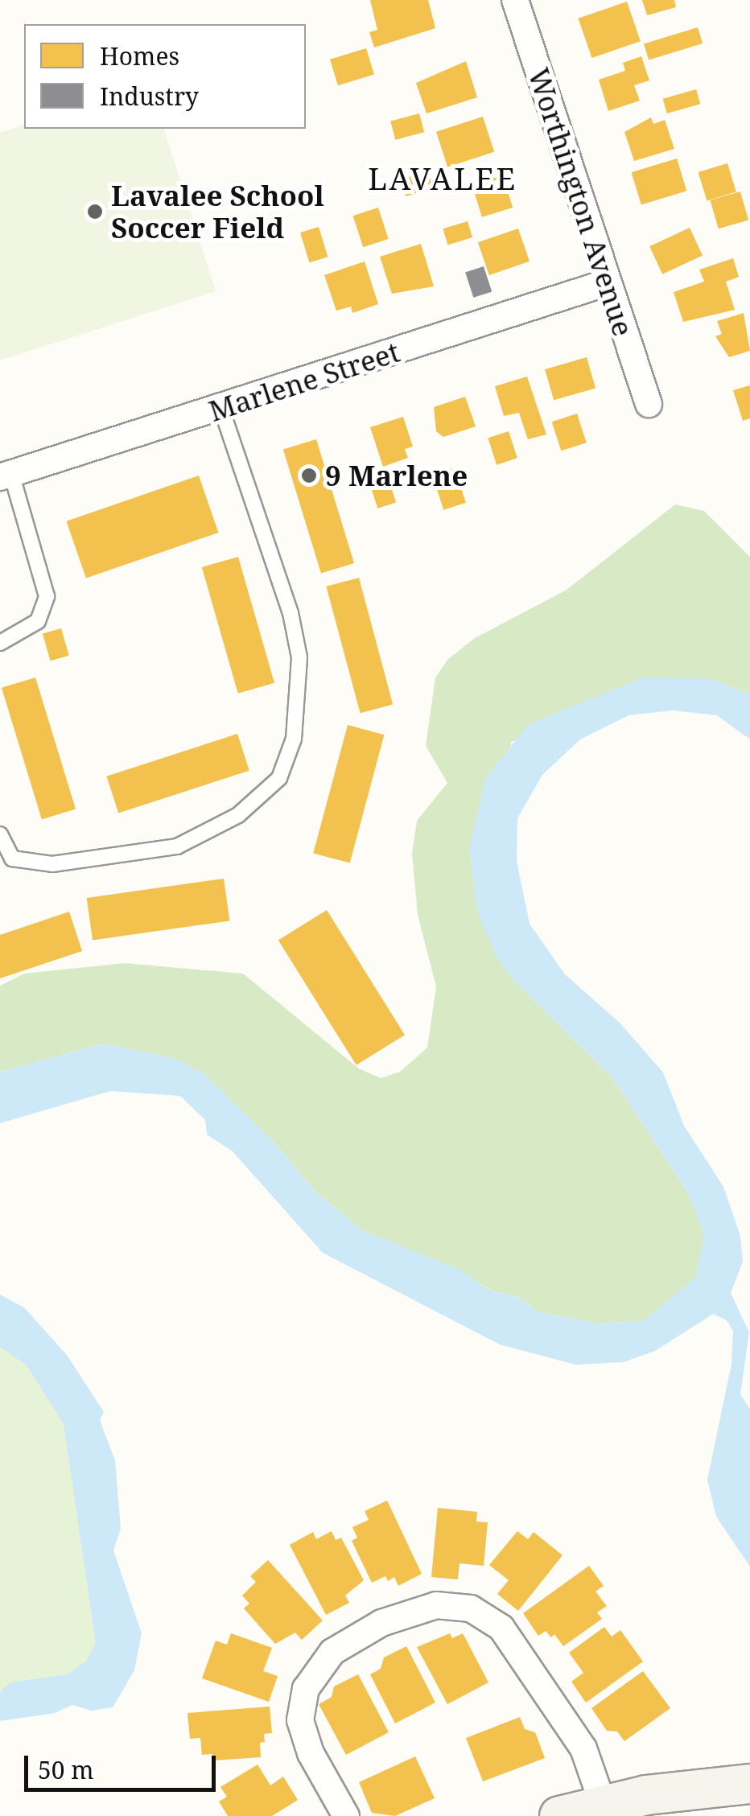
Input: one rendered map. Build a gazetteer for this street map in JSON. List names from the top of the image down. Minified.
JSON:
{"streets":{"street":["Worthington Avenue","Marlene Street"]},"crossings":[["Worthington Avenue","Marlene Street"]],"districts":["LAVALEE"],"places":["Lavalee School Soccer Field","9 Marlene"],"legend":["Homes","Industry"],"scale_bar":"50 m"}
